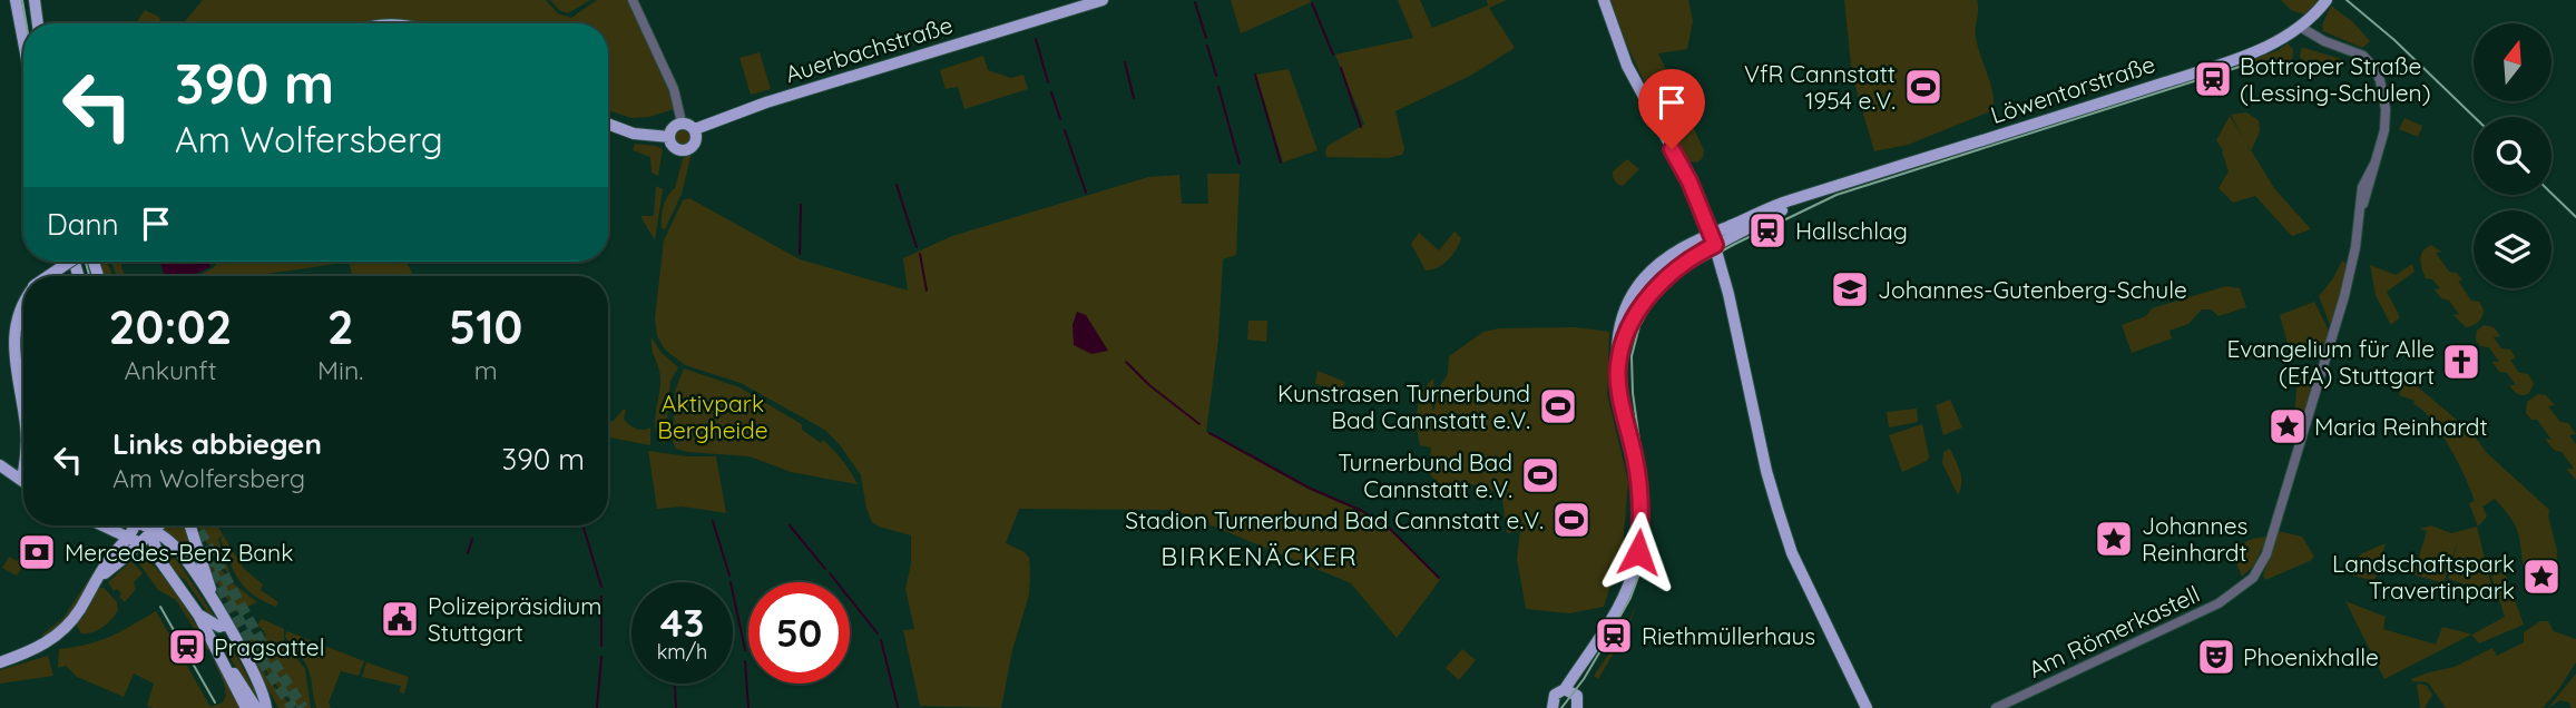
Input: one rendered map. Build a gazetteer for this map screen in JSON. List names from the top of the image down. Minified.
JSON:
{"streets":{"main road":["Auerbachstraße","Löwentorstraße"],"street":["Am Römerkastell"]},"crossings":[["Löwentorstraße","Am Römerkastell"]],"districts":["BIRKENÄCKER"],"parks":["Aktivpark Bergheide"],"places":{"station":["Bottroper Straße (Lessing-Schulen)","Hallschlag","Riethmüllerhaus","Pragsattel"],"sports":["VfR Cannstatt 1954 e.V.","Kunstrasen Turnerbund Bad Cannstatt e.V.","Turnerbund Bad Cannstatt e.V.","Stadion Turnerbund Bad Cannstatt e.V."],"school or university":["Johannes-Gutenberg-Schule"],"church":["Evangelium für Alle (EfA) Stuttgart"],"place":["Maria Reinhardt","Johannes Reinhardt","Landschaftspark Travertinpark"],"bank":["Mercedes-Benz Bank"],"public building":["Polizeipräsidium Stuttgart"],"theatre":["Phoenixhalle"]},"north":"top","page":{"turn":["390 m","Am Wolfersberg"],"then":"Dann","eta":["20:02","Ankunft","2","Min.","510","m"],"list":[{"name":"Links abbiegen","note":"Am Wolfersberg","value":"390 m"}],"speed":"43 km/h","limit":"50"}}
